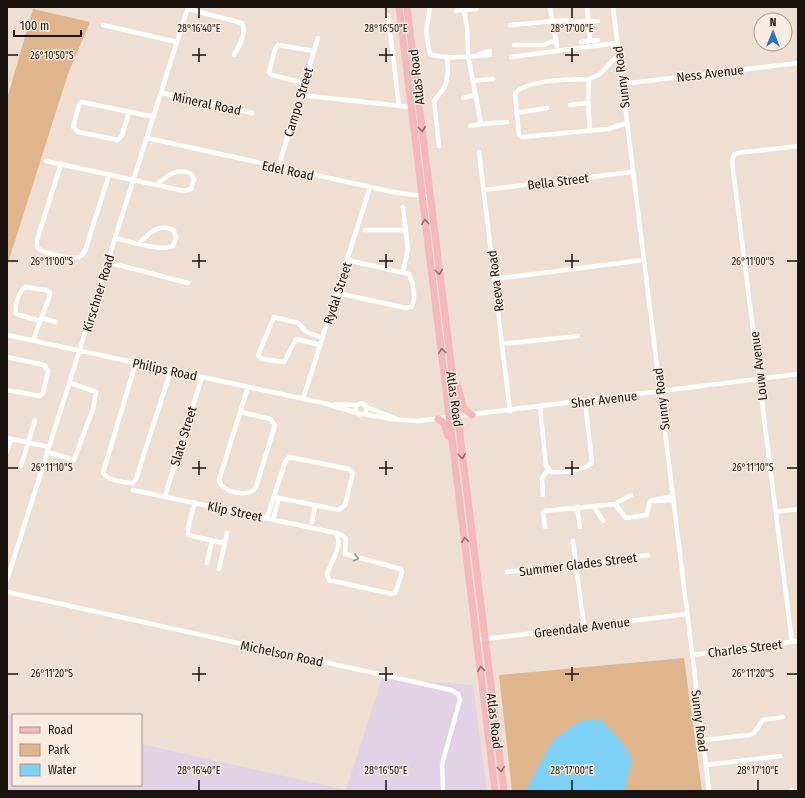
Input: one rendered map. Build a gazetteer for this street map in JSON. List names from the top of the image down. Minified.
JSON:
{"streets":{"main road":["Atlas Road"],"street":["Ness Avenue","Sunny Road","Campo Street","Mineral Road","Edel Road","Bella Street","Reeva Road","Kirschner Road","Rydal Street","Louw Avenue","Philips Road","Sher Avenue","Slate Street","Klip Street","Summer Glades Street","Greendale Avenue","Charles Street","Michelson Road"]},"crossings":[["Ness Avenue","Sunny Road"],["Atlas Road","Edel Road"],["Atlas Road","Philips Road"],["Atlas Road","Sher Avenue"],["Atlas Road","Greendale Avenue"],["Sunny Road","Bella Street"],["Sunny Road","Sher Avenue"],["Sunny Road","Greendale Avenue"],["Sunny Road","Charles Street"],["Campo Street","Edel Road"],["Mineral Road","Kirschner Road"],["Edel Road","Kirschner Road"],["Edel Road","Rydal Street"],["Bella Street","Reeva Road"],["Reeva Road","Sher Avenue"],["Kirschner Road","Philips Road"],["Rydal Street","Philips Road"],["Louw Avenue","Sher Avenue"],["Louw Avenue","Charles Street"],["Philips Road","Sher Avenue"],["Philips Road","Slate Street"],["Slate Street","Klip Street"]],"legend":["Road","Park","Water"],"scale_bar":"100 m","north":"top","coordinates":["28°16'40\"E","28°16'50\"E","28°17'00\"E","26°10'50\"S","26°11'00\"S","26°11'10\"S","26°11'20\"S","28°17'10\"E"]}
